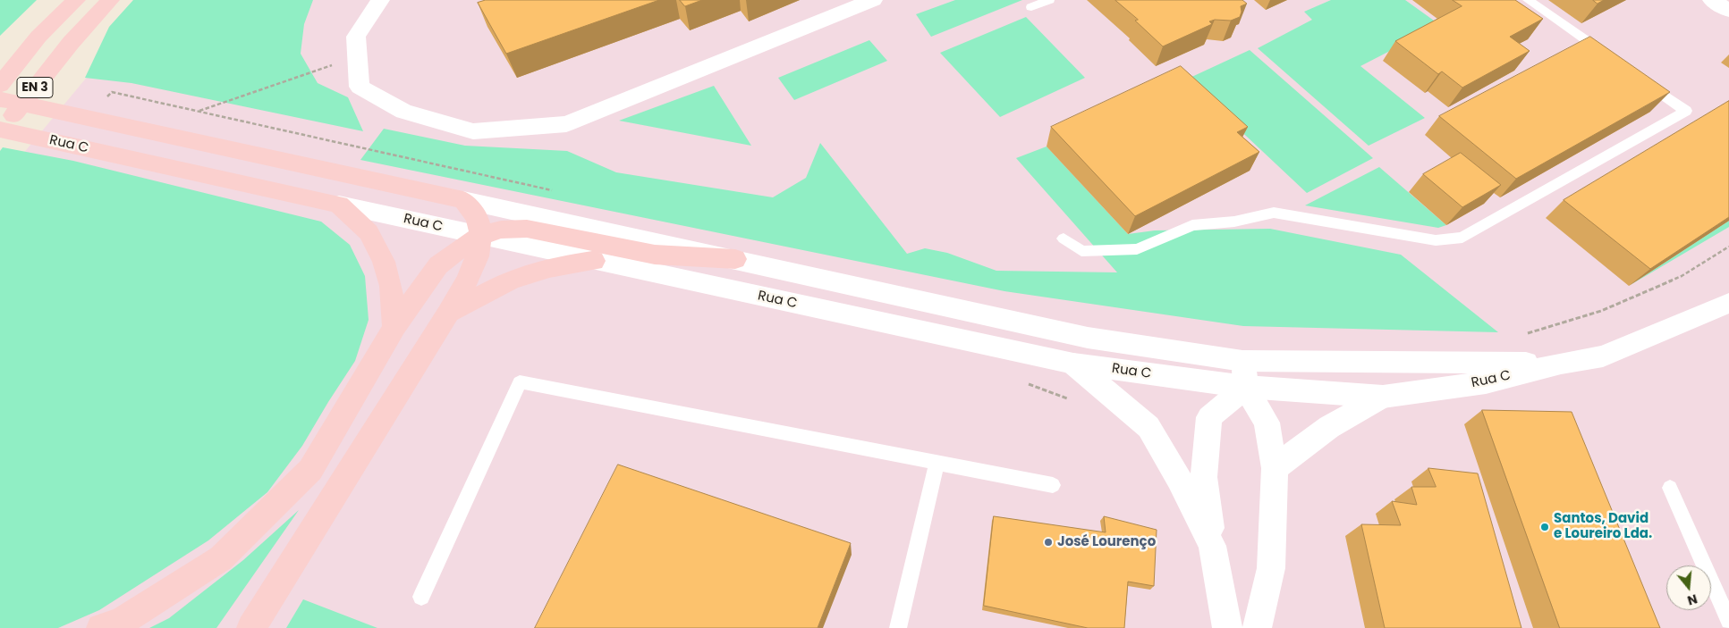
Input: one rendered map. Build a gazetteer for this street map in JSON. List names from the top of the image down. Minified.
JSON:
{"streets":{"main road":["EN 3","Rua C"]},"crossings":[["EN 3","Rua C"]],"places":["Santos, David e Loureiro Lda.","José Lourenço"],"north":"bottom"}
